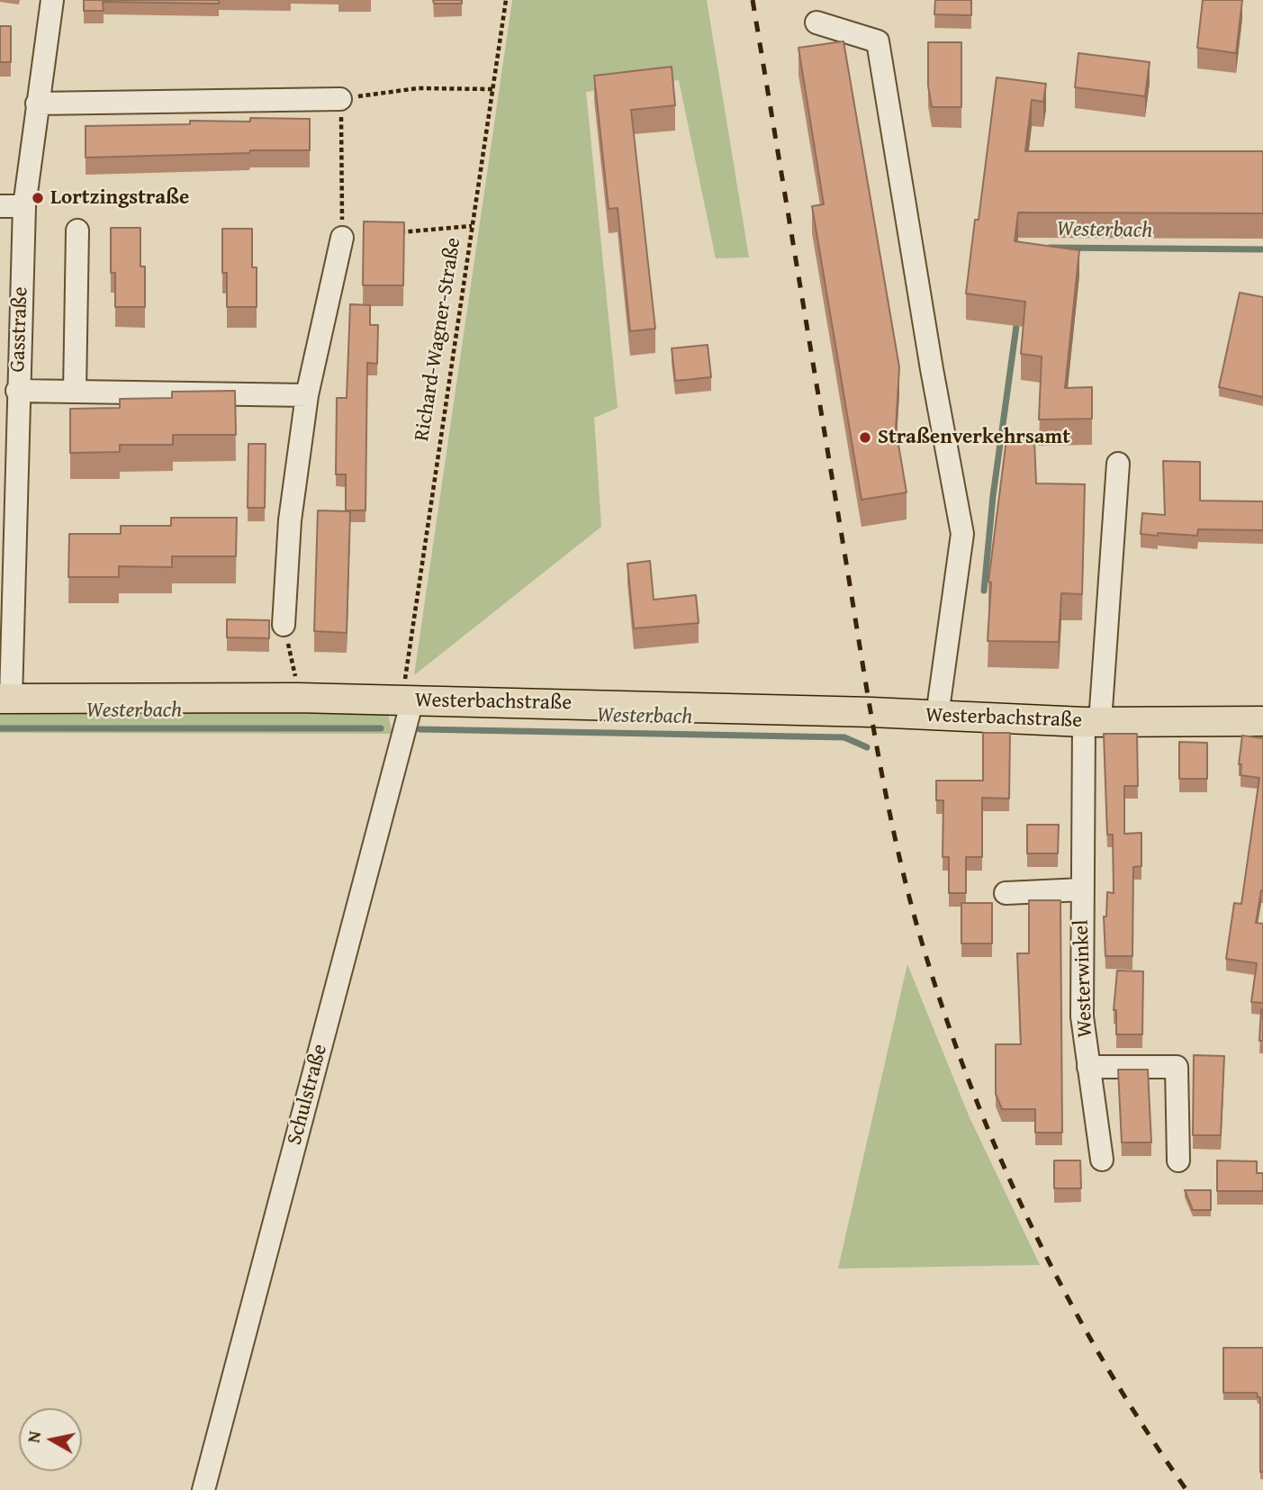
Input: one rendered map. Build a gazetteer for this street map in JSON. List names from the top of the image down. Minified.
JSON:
{"streets":{"main road":["Westerbachstraße"],"street":["Gasstraße","Westerwinkel","Schulstraße"],"path":["Richard-Wagner-Straße"]},"crossings":[["Gasstraße","Westerbachstraße"],["Richard-Wagner-Straße","Westerbachstraße"],["Richard-Wagner-Straße","Schulstraße"],["Westerbachstraße","Westerwinkel"],["Westerbachstraße","Schulstraße"]],"water":["Westerbach"],"places":["Lortzingstraße","Straßenverkehrsamt"],"north":"left"}
